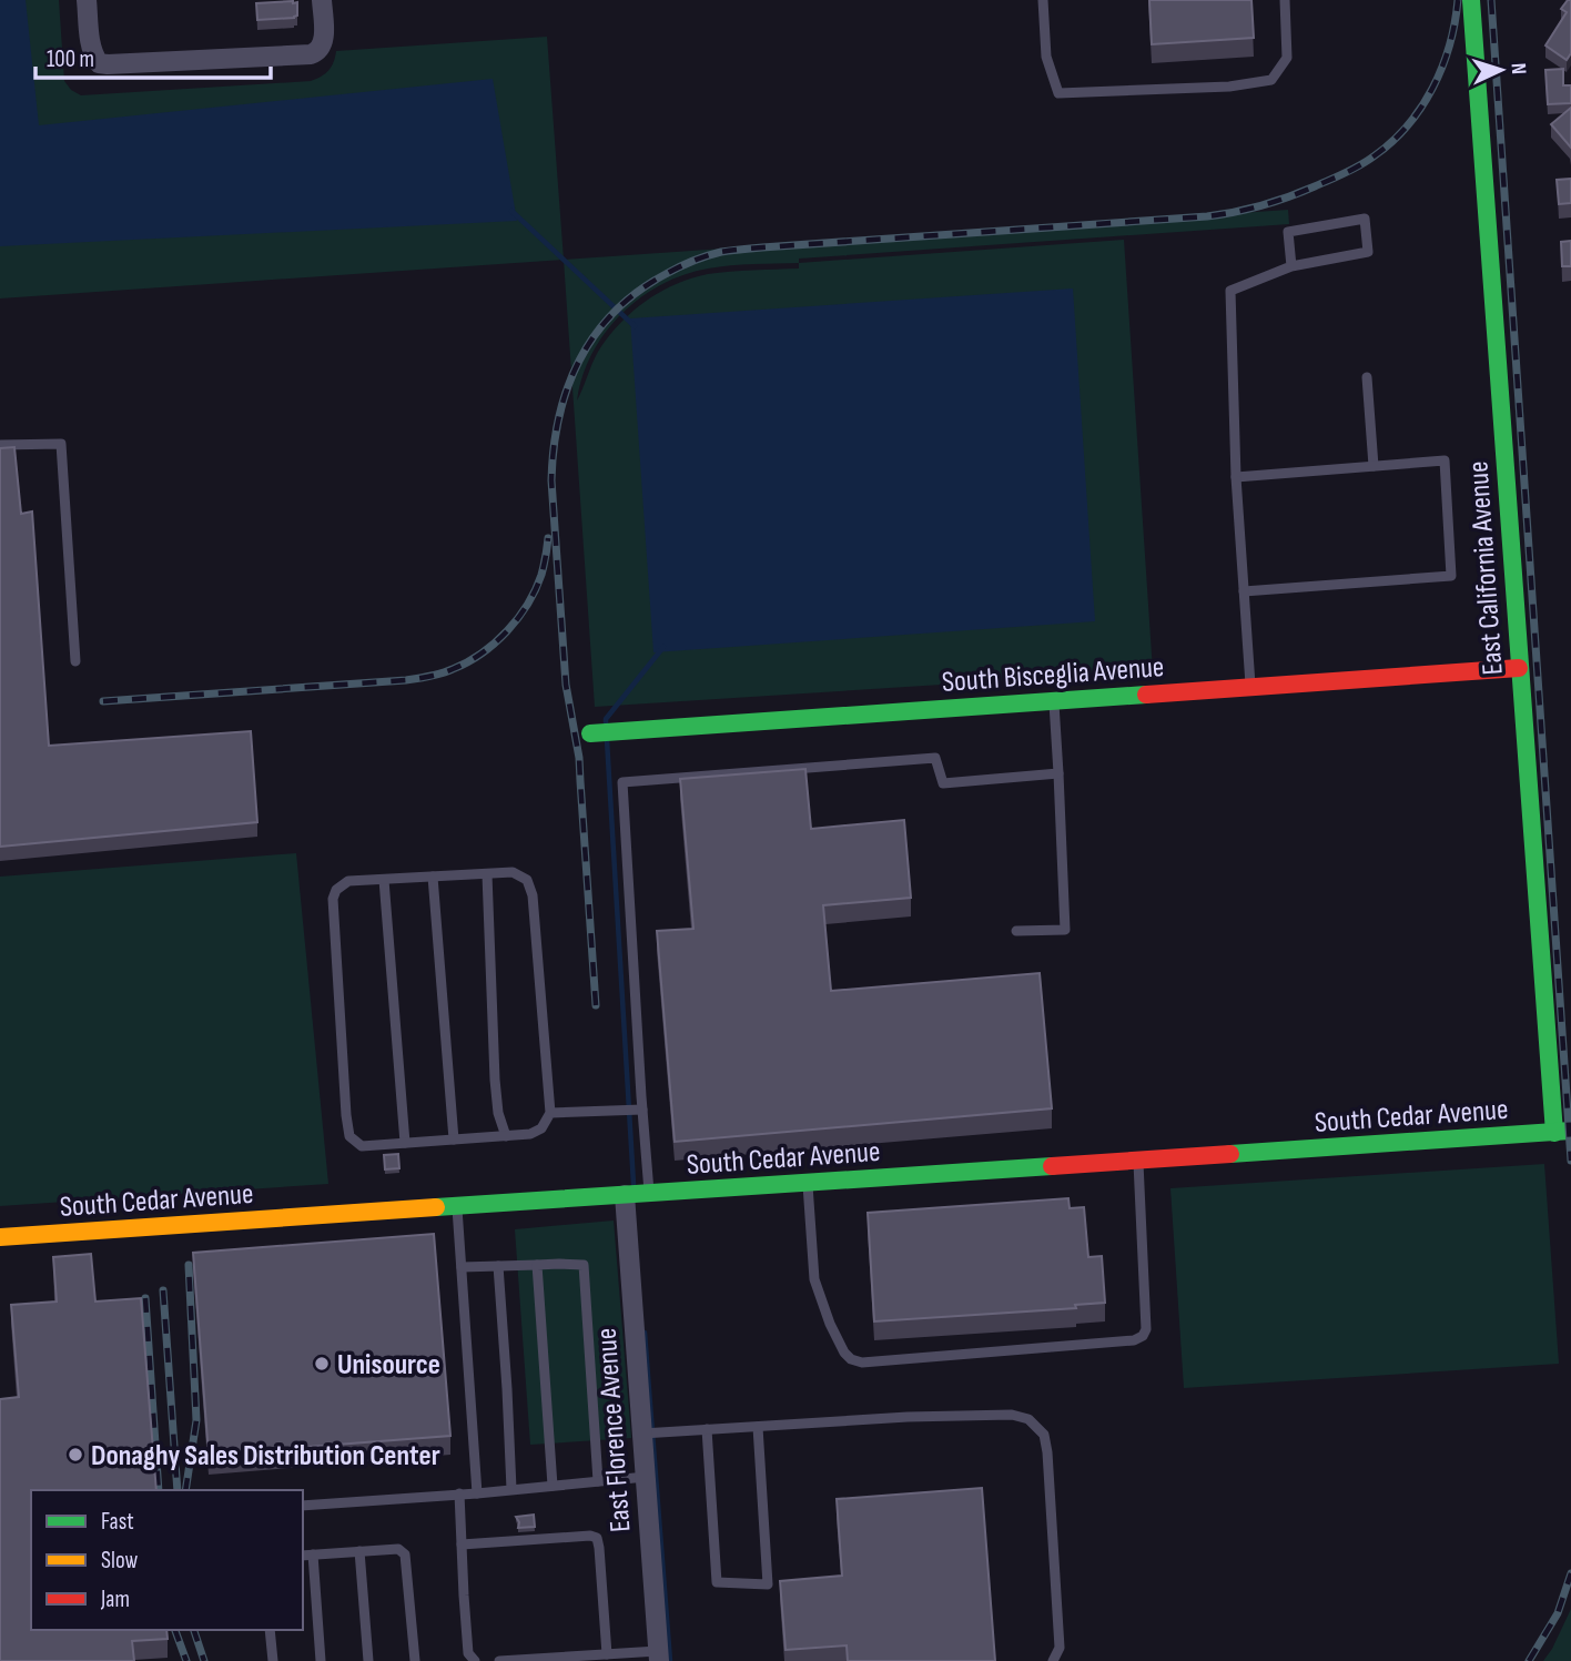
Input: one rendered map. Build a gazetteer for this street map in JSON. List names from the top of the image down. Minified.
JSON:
{"streets":{"street":["East California Avenue","South Bisceglia Avenue","South Cedar Avenue","East Florence Avenue"]},"crossings":[["East California Avenue","South Bisceglia Avenue"],["East California Avenue","South Cedar Avenue"],["South Cedar Avenue","East Florence Avenue"]],"places":["Unisource","Donaghy Sales Distribution Center"],"legend":["Fast","Slow","Jam"],"scale_bar":"100 m","north":"right"}
